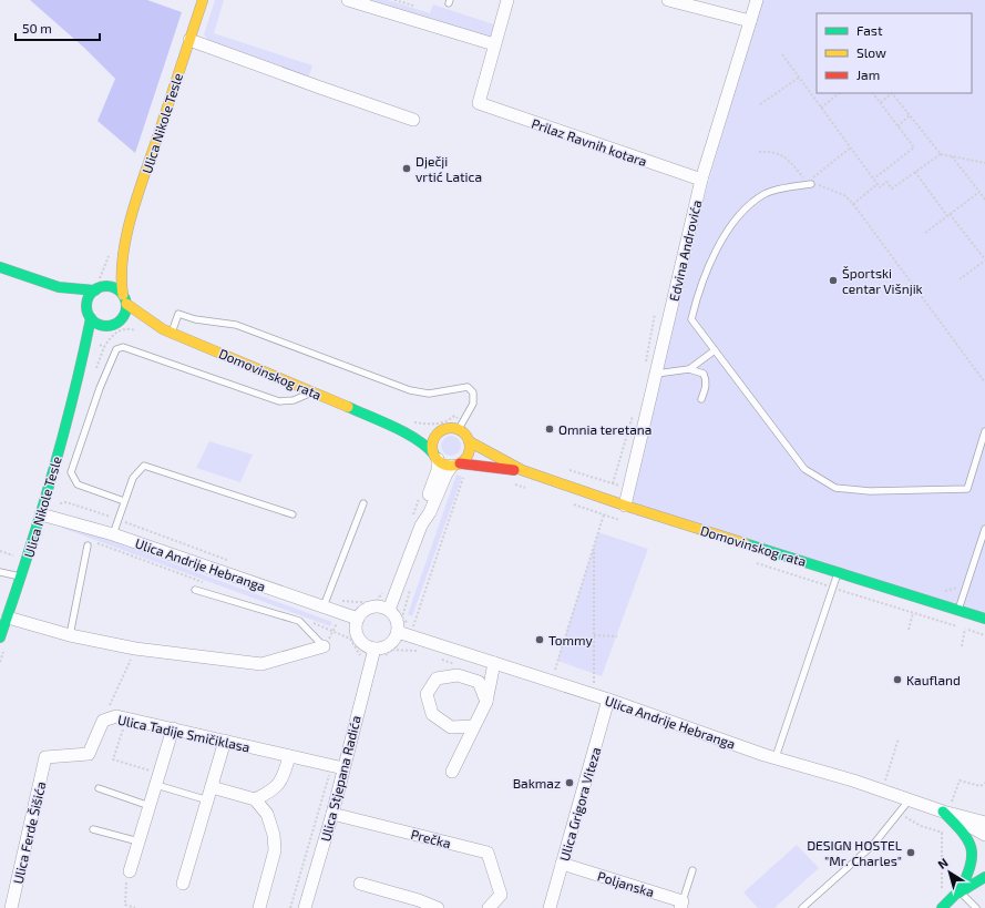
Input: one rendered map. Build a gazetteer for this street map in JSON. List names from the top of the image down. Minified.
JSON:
{"streets":{"main road":["Ulica Nikole Tesle","Domovinskog rata"],"street":["Prilaz Ravnih kotara","Edvina Androvića","Ulica Andrije Hebranga","Ulica Tadije Smičiklasa","Ulica Stjepana Radića","Ulica Grigora Viteza","Ulica Ferde Šišića","Prečka","Poljanska"]},"crossings":[["Ulica Nikole Tesle","Domovinskog rata"],["Ulica Nikole Tesle","Ulica Andrije Hebranga"],["Prilaz Ravnih kotara","Edvina Androvića"],["Edvina Androvića","Domovinskog rata"],["Ulica Andrije Hebranga","Ulica Stjepana Radića"],["Ulica Andrije Hebranga","Ulica Grigora Viteza"],["Ulica Tadije Smičiklasa","Ulica Stjepana Radića"],["Ulica Tadije Smičiklasa","Ulica Ferde Šišića"],["Ulica Stjepana Radića","Prečka"],["Ulica Grigora Viteza","Poljanska"]],"places":["Dječji vrtić Latica","Športski centar Višnjik","Omnia teretana","Tommy","Kaufland","Bakmaz","DESIGN HOSTEL \"Mr. Charles\""],"legend":["Fast","Slow","Jam"],"scale_bar":"50 m","north":"top left"}
